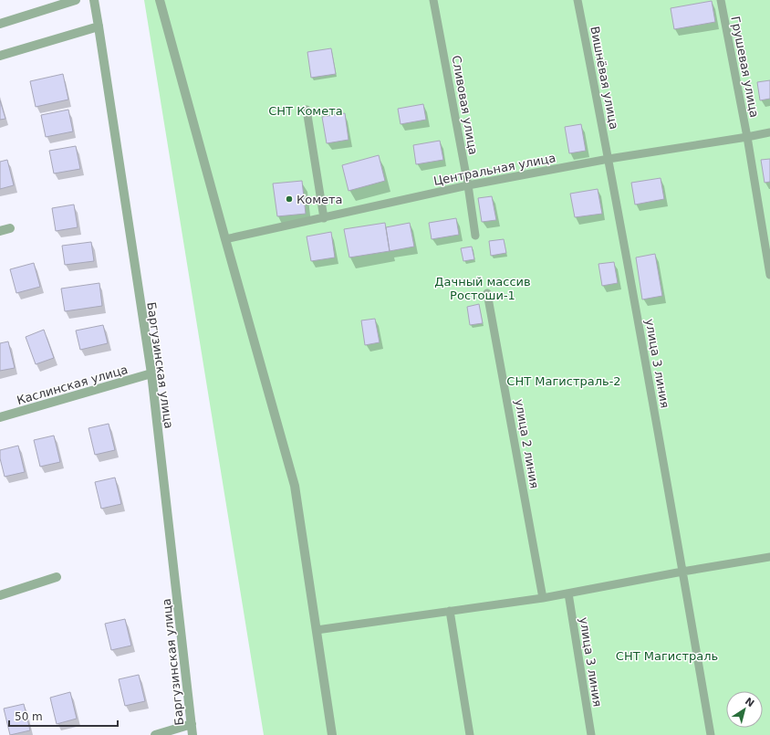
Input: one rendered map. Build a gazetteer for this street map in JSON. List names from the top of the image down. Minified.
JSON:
{"streets":{"street":["Баргузинская улица","Каслинская улица"],"lane":["Грушевая улица","Вишнёвая улица","Сливовая улица","Центральная улица","улица 3 линия","улица 2 линия"]},"crossings":[["Грушевая улица","Центральная улица"],["Вишнёвая улица","Центральная улица"],["Вишнёвая улица","улица 3 линия"],["Сливовая улица","Центральная улица"],["Центральная улица","улица 3 линия"],["Баргузинская улица","Каслинская улица"]],"parks":["СНТ Комета","Дачный массив Ростоши-1","СНТ Магистраль-2","СНТ Магистраль"],"places":["Комета"],"scale_bar":"50 m","north":"top right"}
